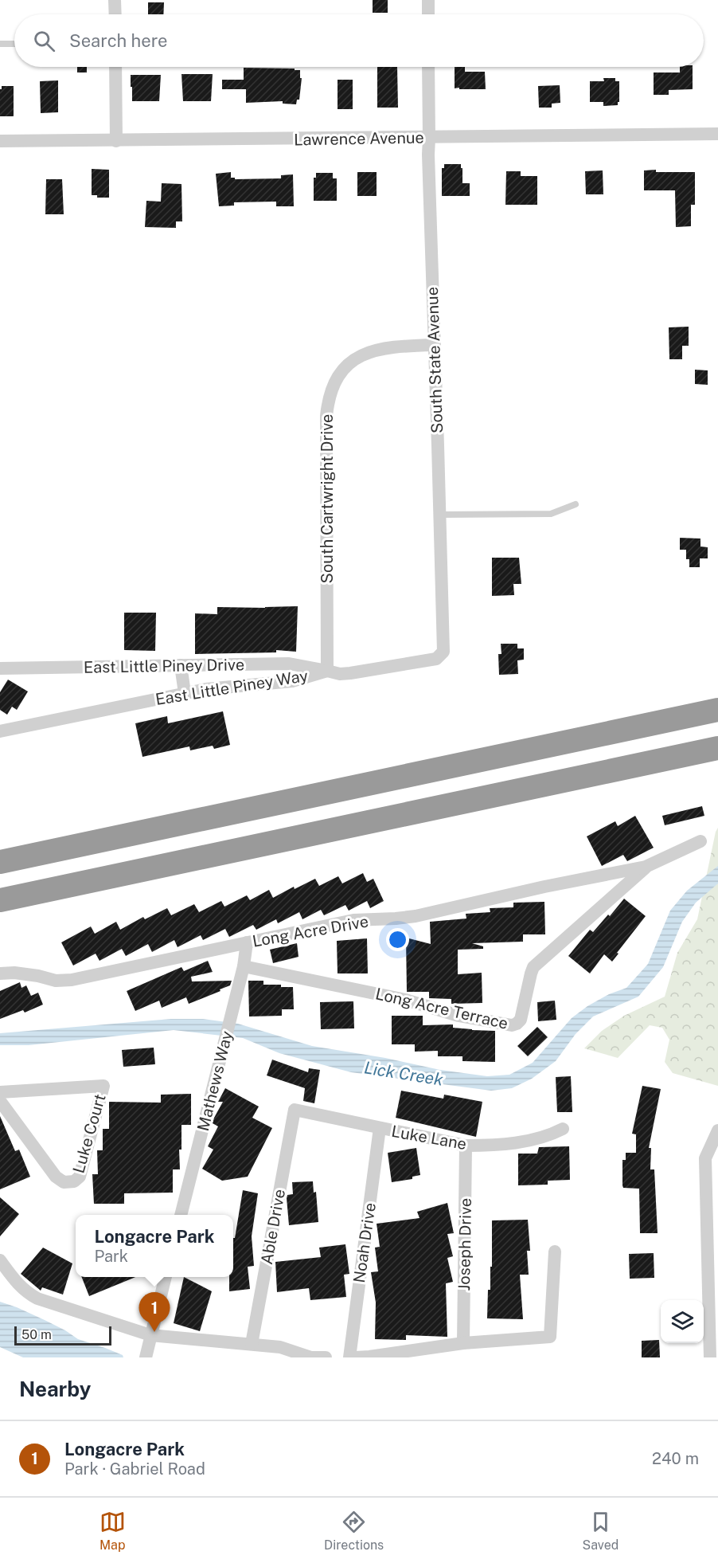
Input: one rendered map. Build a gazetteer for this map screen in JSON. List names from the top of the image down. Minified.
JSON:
{"streets":{"street":["Lawrence Avenue","South State Avenue","South Cartwright Drive","East Little Piney Drive","East Little Piney Way","Long Acre Drive","Long Acre Terrace","Mathews Way","Luke Court","Luke Lane","Able Drive","Noah Drive","Joseph Drive"]},"crossings":[["Lawrence Avenue","South State Avenue"],["South State Avenue","South Cartwright Drive"],["South State Avenue","East Little Piney Way"],["South Cartwright Drive","East Little Piney Drive"],["South Cartwright Drive","East Little Piney Way"],["East Little Piney Drive","East Little Piney Way"],["Long Acre Drive","Long Acre Terrace"],["Long Acre Drive","Mathews Way"],["Long Acre Terrace","Mathews Way"],["Luke Lane","Able Drive"],["Luke Lane","Noah Drive"],["Luke Lane","Joseph Drive"]],"water":["Lick Creek"],"scale_bar":"50 m","page":{"search":"Search here","popup":["Longacre Park","Park"],"pins":"1","scale":"50 m","heading":"Nearby","list":[{"mark":"1","name":"Longacre Park","note":"Park · Gabriel Road","value":"240 m"}],"nav":["Map","Directions","Saved"]}}
